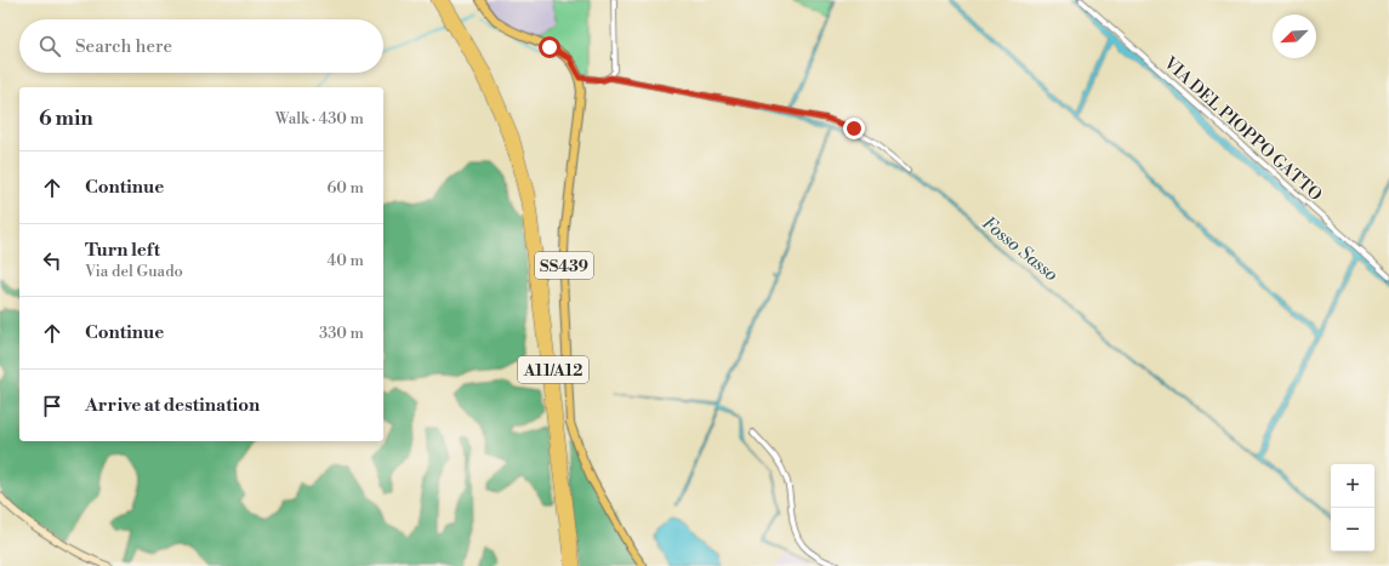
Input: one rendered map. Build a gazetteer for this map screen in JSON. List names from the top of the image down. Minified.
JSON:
{"streets":{"highway":["A11/A12"],"main road":["SS439"],"street":["VIA DEL PIOPPO GATTO"]},"water":["Fosso Sasso"],"north":"bottom left","page":{"search":"Search here","heading":["6 min","Walk · 430 m"],"list":[["Continue","60 m"],["Turn left","Via del Guado","40 m"],["Continue","330 m"],"Arrive at destination"],"map_buttons":["+","−"]}}
